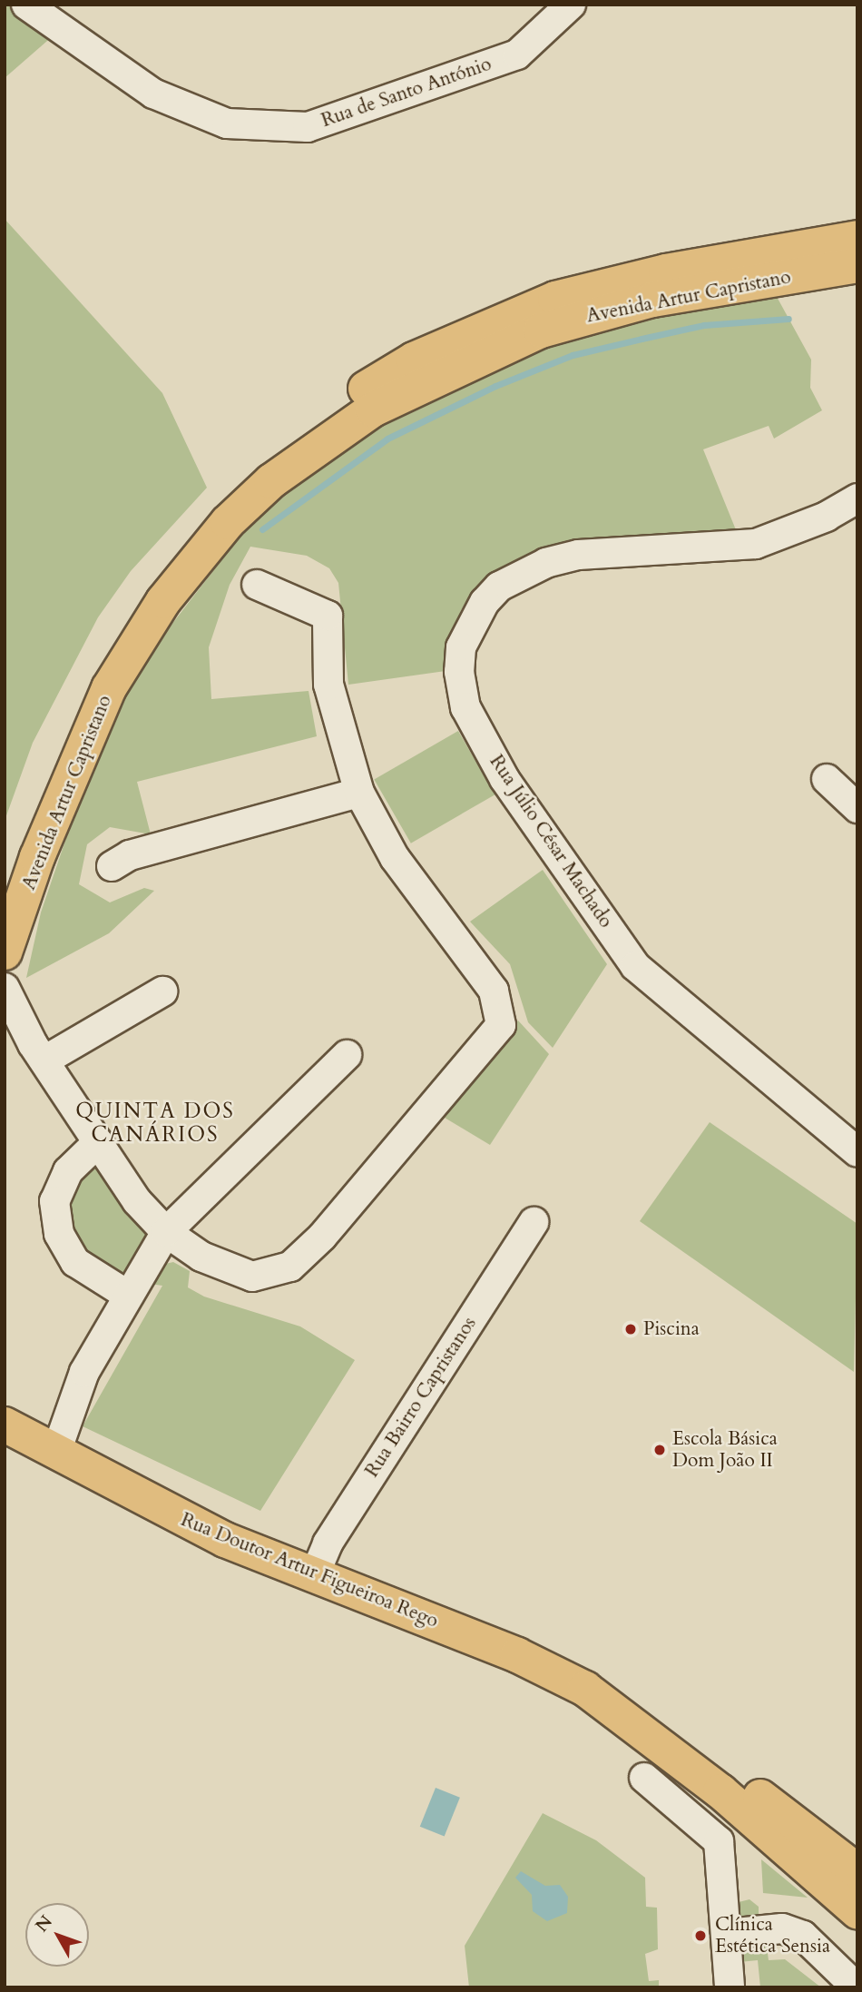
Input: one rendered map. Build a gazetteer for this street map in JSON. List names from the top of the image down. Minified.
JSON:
{"streets":{"main road":["Avenida Artur Capristano","Rua Doutor Artur Figueiroa Rego"],"street":["Rua de Santo António","Rua Júlio César Machado","Rua Bairro Capristanos"]},"crossings":[["Rua Bairro Capristanos","Rua Doutor Artur Figueiroa Rego"]],"districts":["QUINTA DOS CANÁRIOS"],"places":["Piscina","Escola Básica Dom João II","Clínica Estética Sensia"],"north":"top left"}
